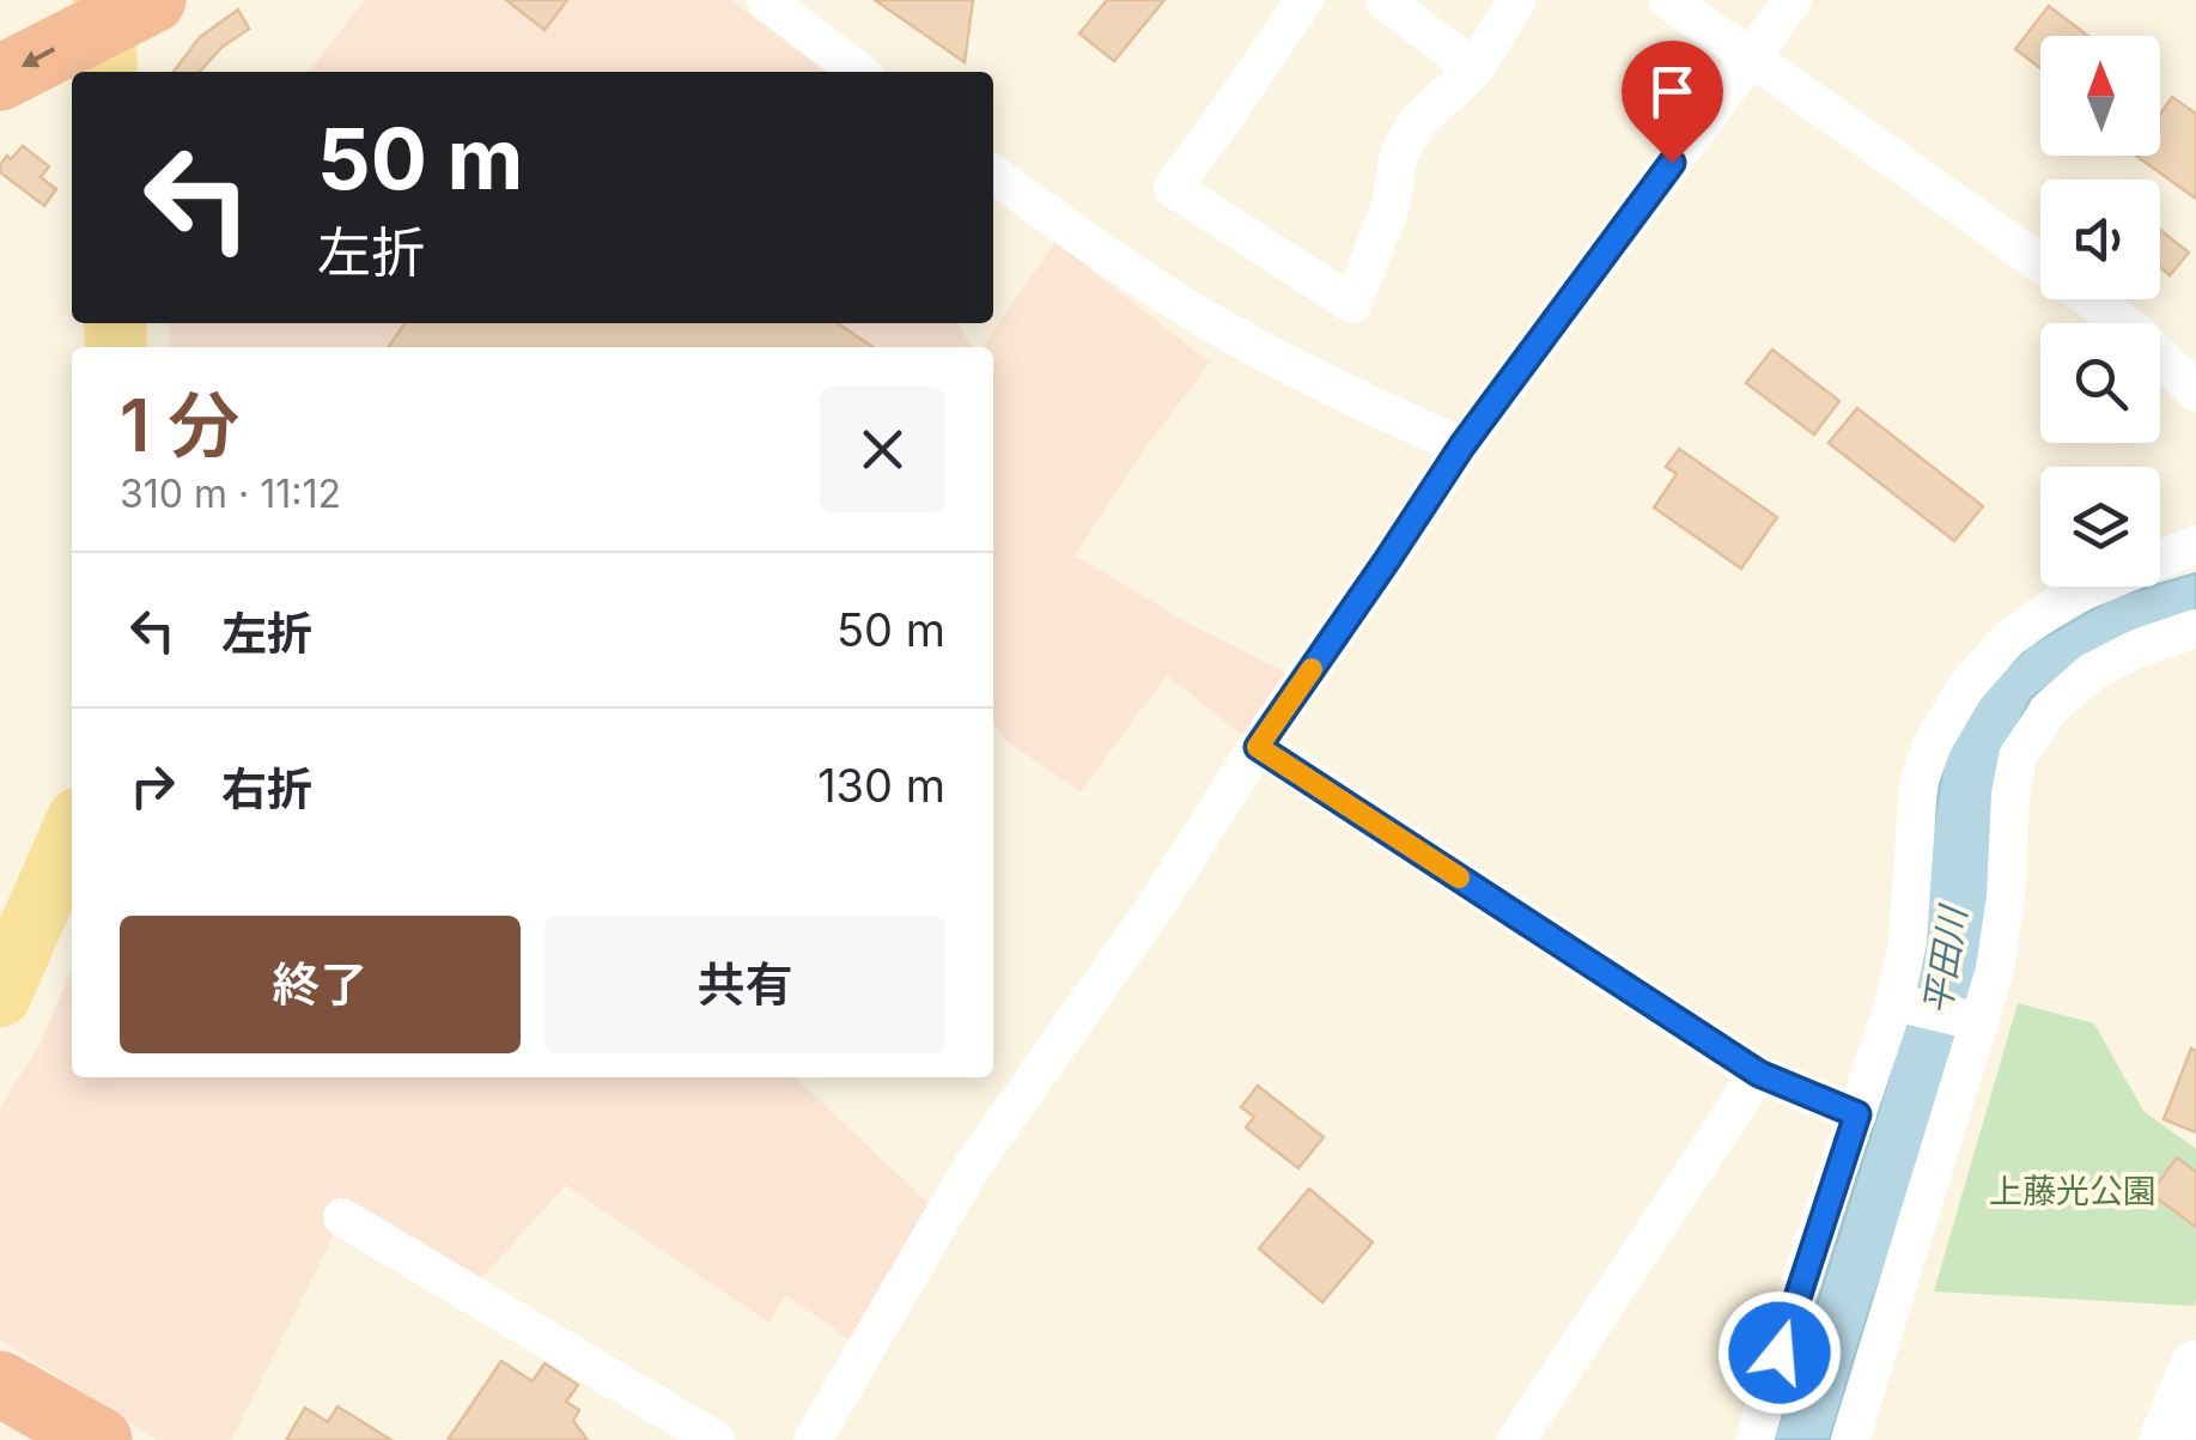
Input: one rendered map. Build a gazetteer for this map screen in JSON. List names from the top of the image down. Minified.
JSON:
{"water":["平田川"],"parks":["上藤光公園"],"north":"top","page":{"turn":["50 m","左折"],"heading":["1 分","310 m · 11:12"],"list":[{"name":"左折","value":"50 m"},{"name":"右折","value":"130 m"}],"buttons":["終了","共有"]}}
